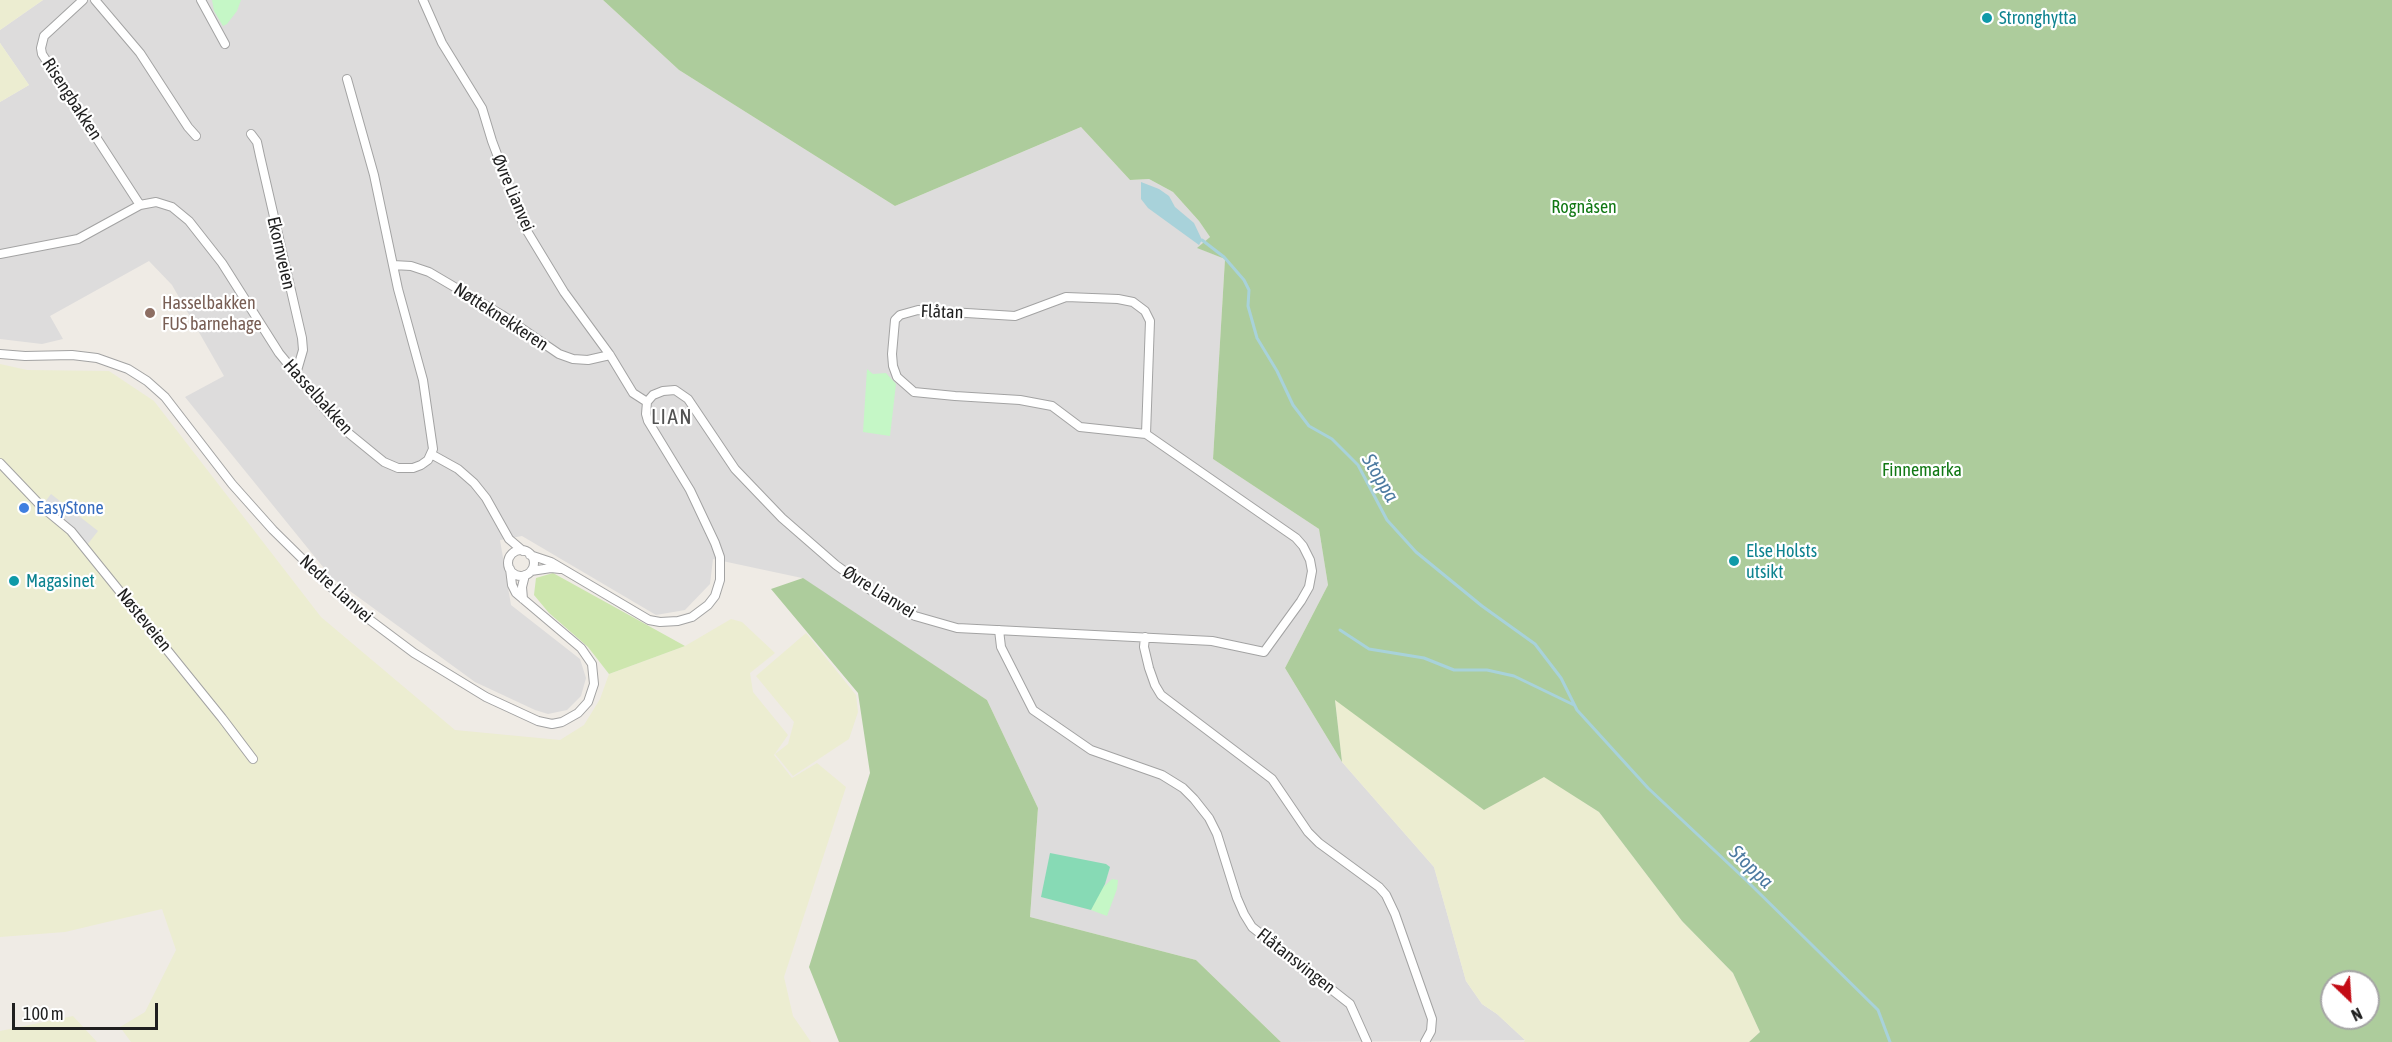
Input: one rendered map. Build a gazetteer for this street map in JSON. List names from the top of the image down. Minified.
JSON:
{"streets":{"street":["Risengbakken","Øvre Lianvei","Ekornveien","Flåtan","Nøtteknekkeren","Hasselbakken","Nedre Lianvei","Nøsteveien","Flåtansvingen"]},"crossings":[["Risengbakken","Hasselbakken"],["Øvre Lianvei","Flåtan"],["Øvre Lianvei","Nøtteknekkeren"],["Øvre Lianvei","Flåtansvingen"],["Ekornveien","Hasselbakken"]],"districts":["LIAN"],"water":["Stoppa"],"parks":["Rognåsen","Finnemarka"],"places":["Stronghytta","Hasselbakken FUS barnehage","EasyStone","Else Holsts utsikt","Magasinet"],"scale_bar":"100 m","north":"bottom right"}
